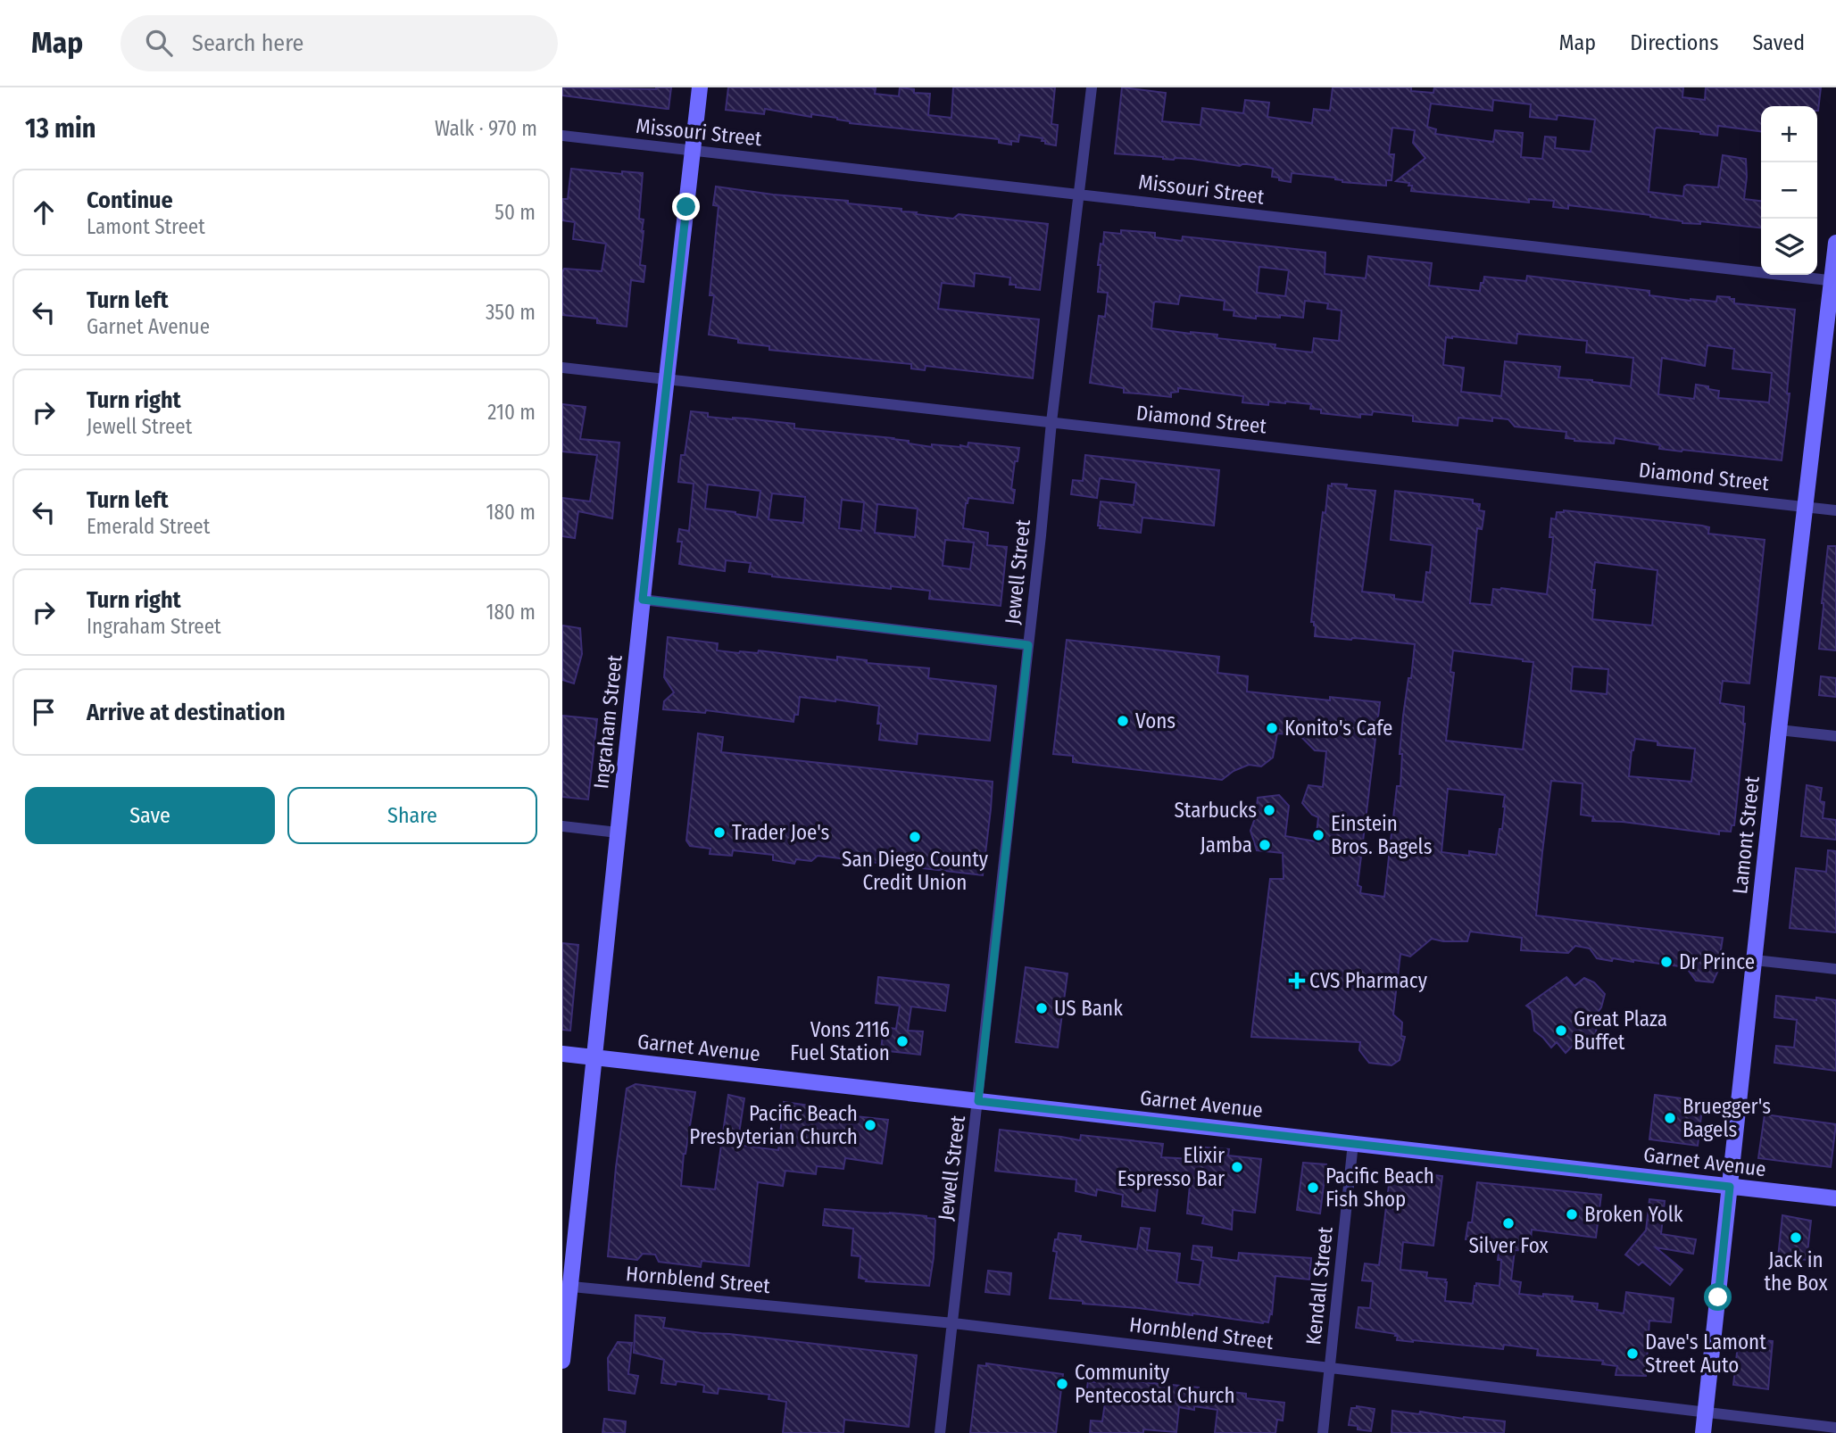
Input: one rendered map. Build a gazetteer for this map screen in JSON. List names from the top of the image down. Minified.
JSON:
{"streets":{"main road":["Ingraham Street","Lamont Street","Garnet Avenue"],"street":["Missouri Street","Diamond Street","Jewell Street","Hornblend Street","Kendall Street"]},"crossings":[["Missouri Street","Jewell Street"],["Missouri Street","Ingraham Street"],["Missouri Street","Lamont Street"],["Diamond Street","Jewell Street"],["Diamond Street","Ingraham Street"],["Diamond Street","Lamont Street"],["Jewell Street","Garnet Avenue"],["Jewell Street","Hornblend Street"],["Ingraham Street","Garnet Avenue"],["Ingraham Street","Hornblend Street"],["Lamont Street","Garnet Avenue"],["Lamont Street","Hornblend Street"],["Garnet Avenue","Kendall Street"],["Hornblend Street","Kendall Street"]],"places":{"other":["Vons","Konito's Cafe","Starbucks","Trader Joe's","Einstein Bros. Bagels","San Diego County Credit Union","Jamba","Dr Prince","US Bank","Great Plaza Buffet","Vons 2116 Fuel Station","Bruegger's Bagels","Pacific Beach Presbyterian Church","Elixir Espresso Bar","Pacific Beach Fish Shop","Broken Yolk","Silver Fox","Jack in the Box","Dave's Lamont Street Auto","Community Pentecostal Church"],"health":["CVS Pharmacy"]},"page":{"header":"Map","search":"Search here","nav":["Map","Directions","Saved"],"heading":["13 min","Walk · 970 m"],"map_buttons":["+","−"],"list":[["Continue","Lamont Street","50 m"],["Turn left","Garnet Avenue","350 m"],["Turn right","Jewell Street","210 m"],["Turn left","Emerald Street","180 m"],["Turn right","Ingraham Street","180 m"],"Arrive at destination"],"buttons":["Save","Share"]}}
